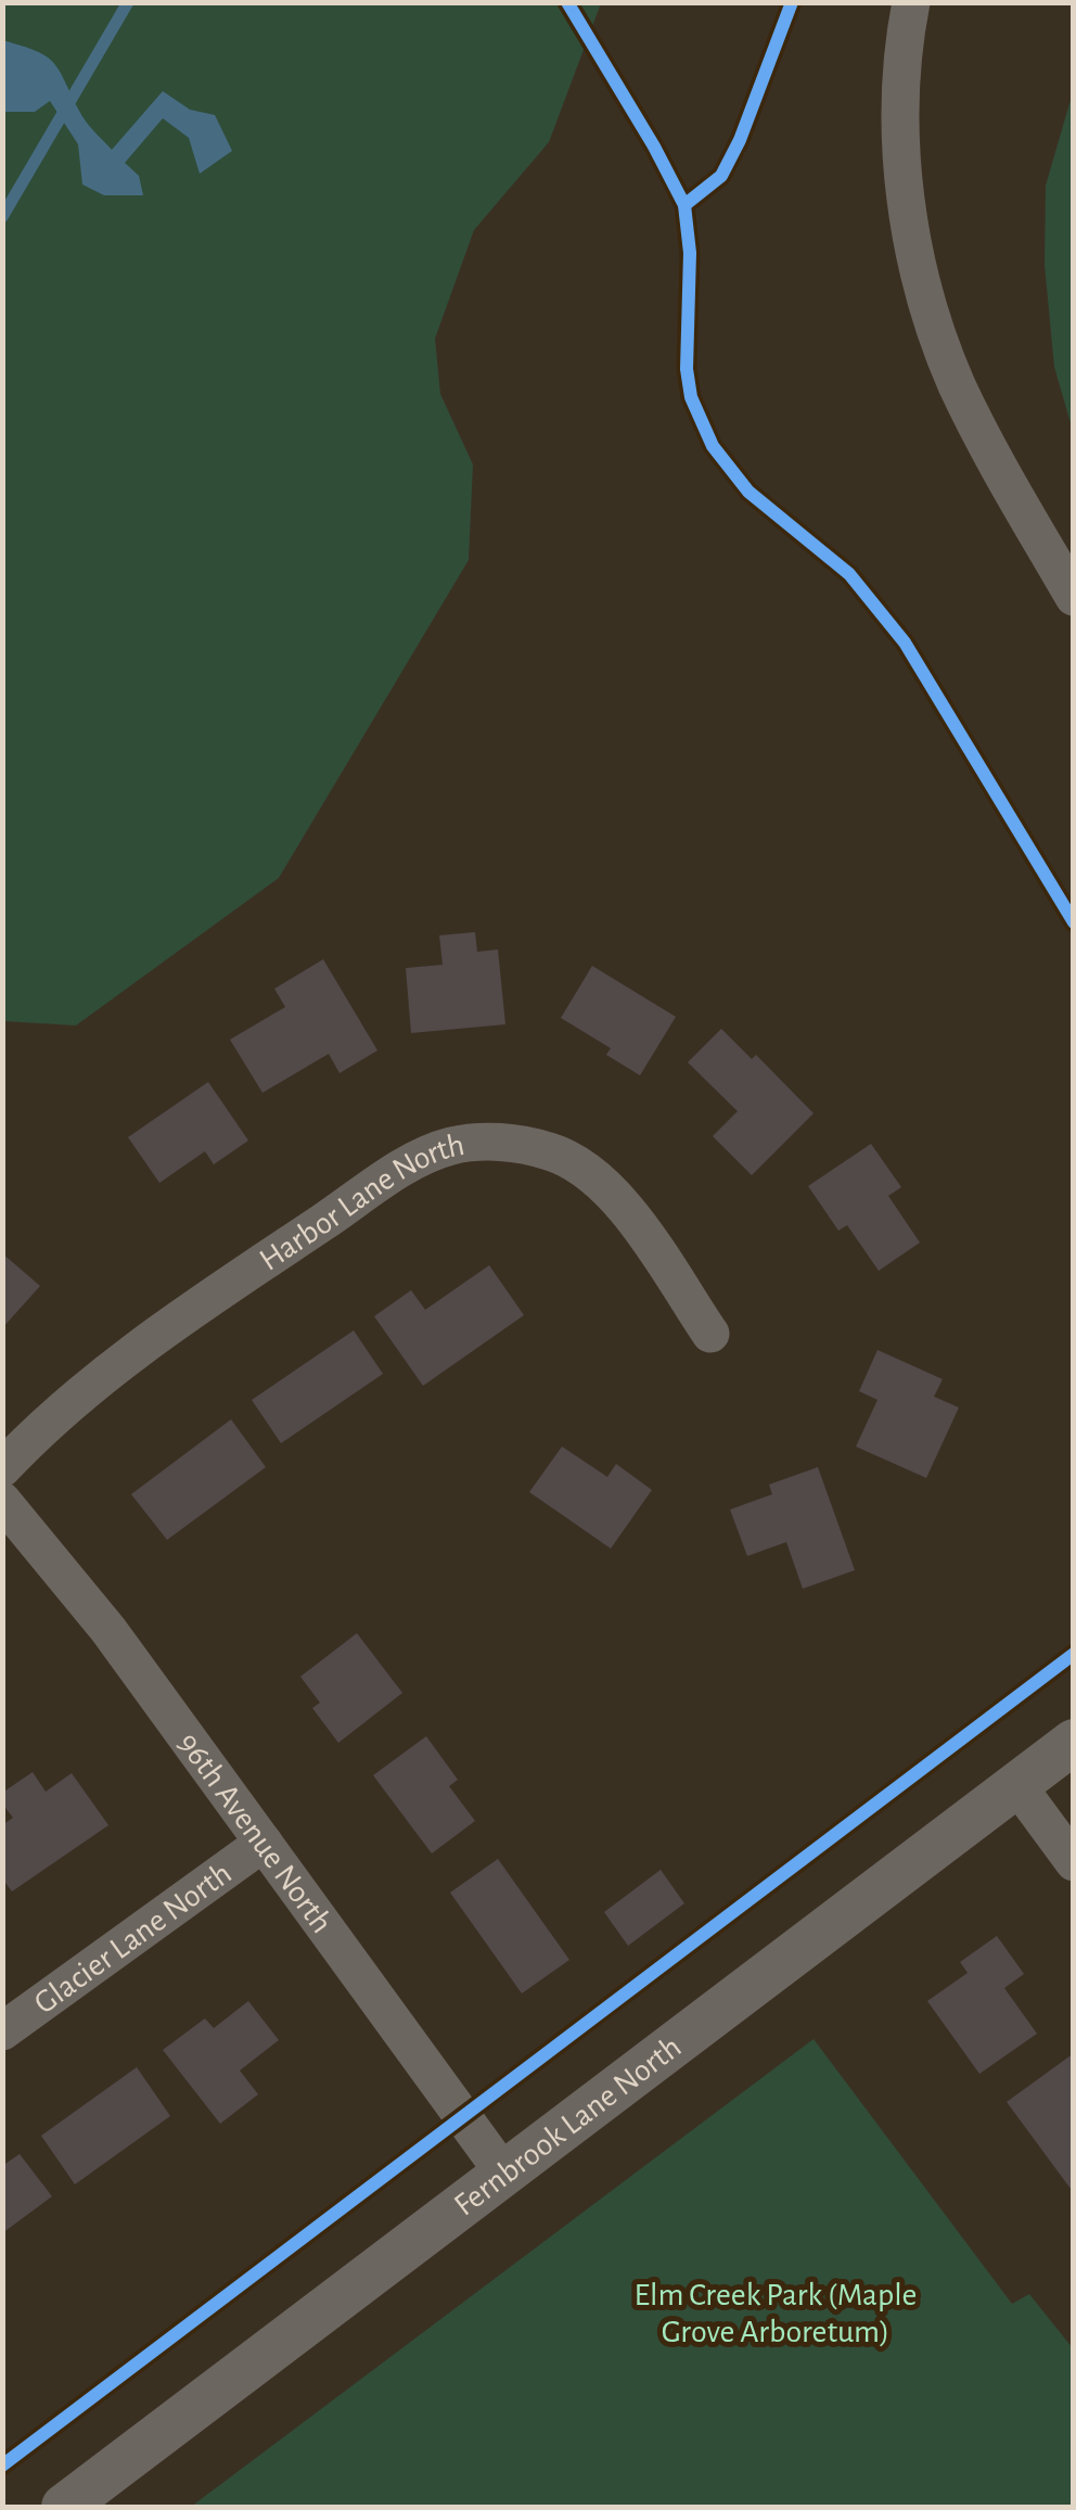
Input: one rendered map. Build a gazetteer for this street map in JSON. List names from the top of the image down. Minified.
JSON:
{"streets":{"street":["Harbor Lane North","96th Avenue North","Glacier Lane North","Fernbrook Lane North"]},"crossings":[["96th Avenue North","Glacier Lane North"],["96th Avenue North","Fernbrook Lane North"]],"parks":["Elm Creek Park (Maple Grove Arboretum)"]}
